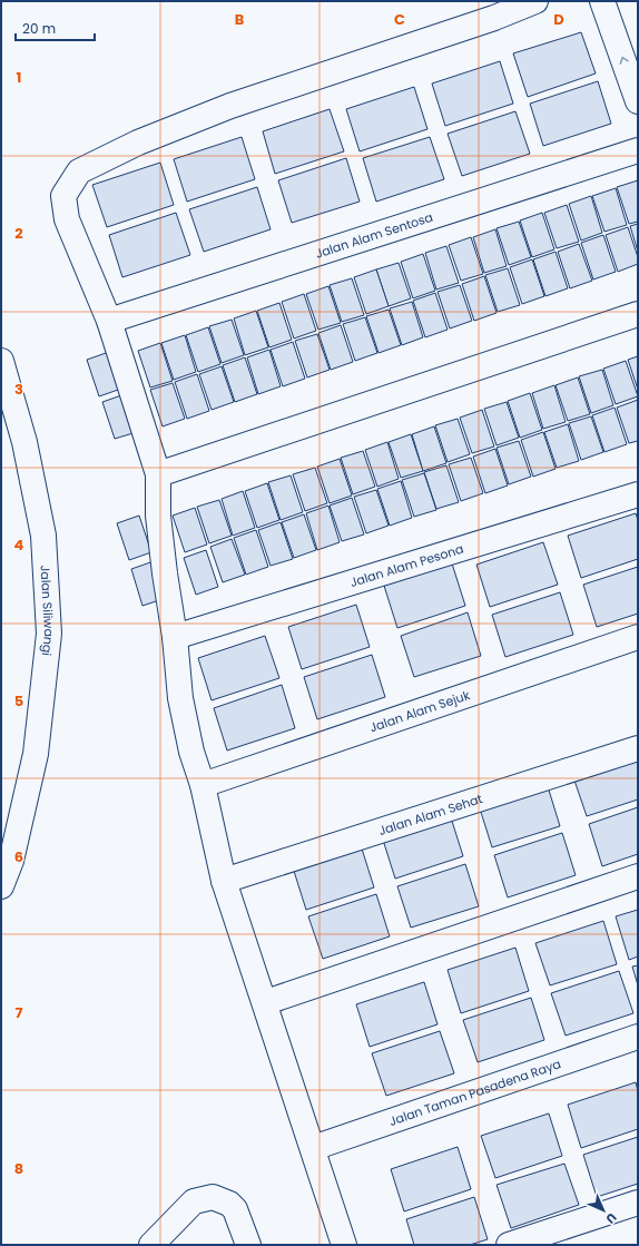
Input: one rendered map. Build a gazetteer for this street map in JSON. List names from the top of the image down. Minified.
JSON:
{"streets":{"street":["Jalan Alam Sentosa","Jalan Alam Pesona","Jalan Siliwangi","Jalan Alam Sejuk","Jalan Alam Sehat","Jalan Taman Pasadena Raya"]},"scale_bar":"20 m","north":"bottom right","grid":{"columns":["B","C","D"],"rows":["1","2","3","4","5","6","7","8"]}}
